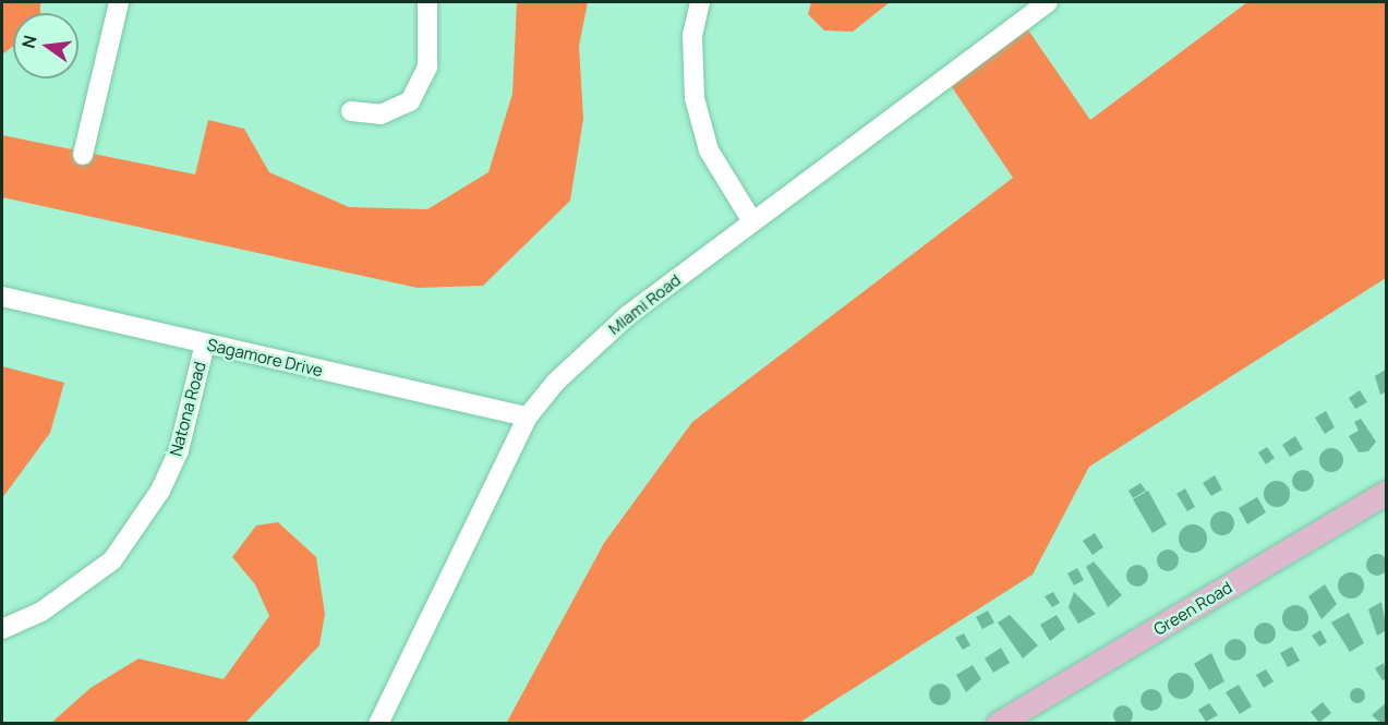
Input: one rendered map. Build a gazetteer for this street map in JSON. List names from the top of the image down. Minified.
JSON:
{"streets":{"main road":["Green Road"],"street":["Miami Road","Sagamore Drive","Natona Road"]},"crossings":[["Miami Road","Sagamore Drive"],["Sagamore Drive","Natona Road"]],"north":"left"}
